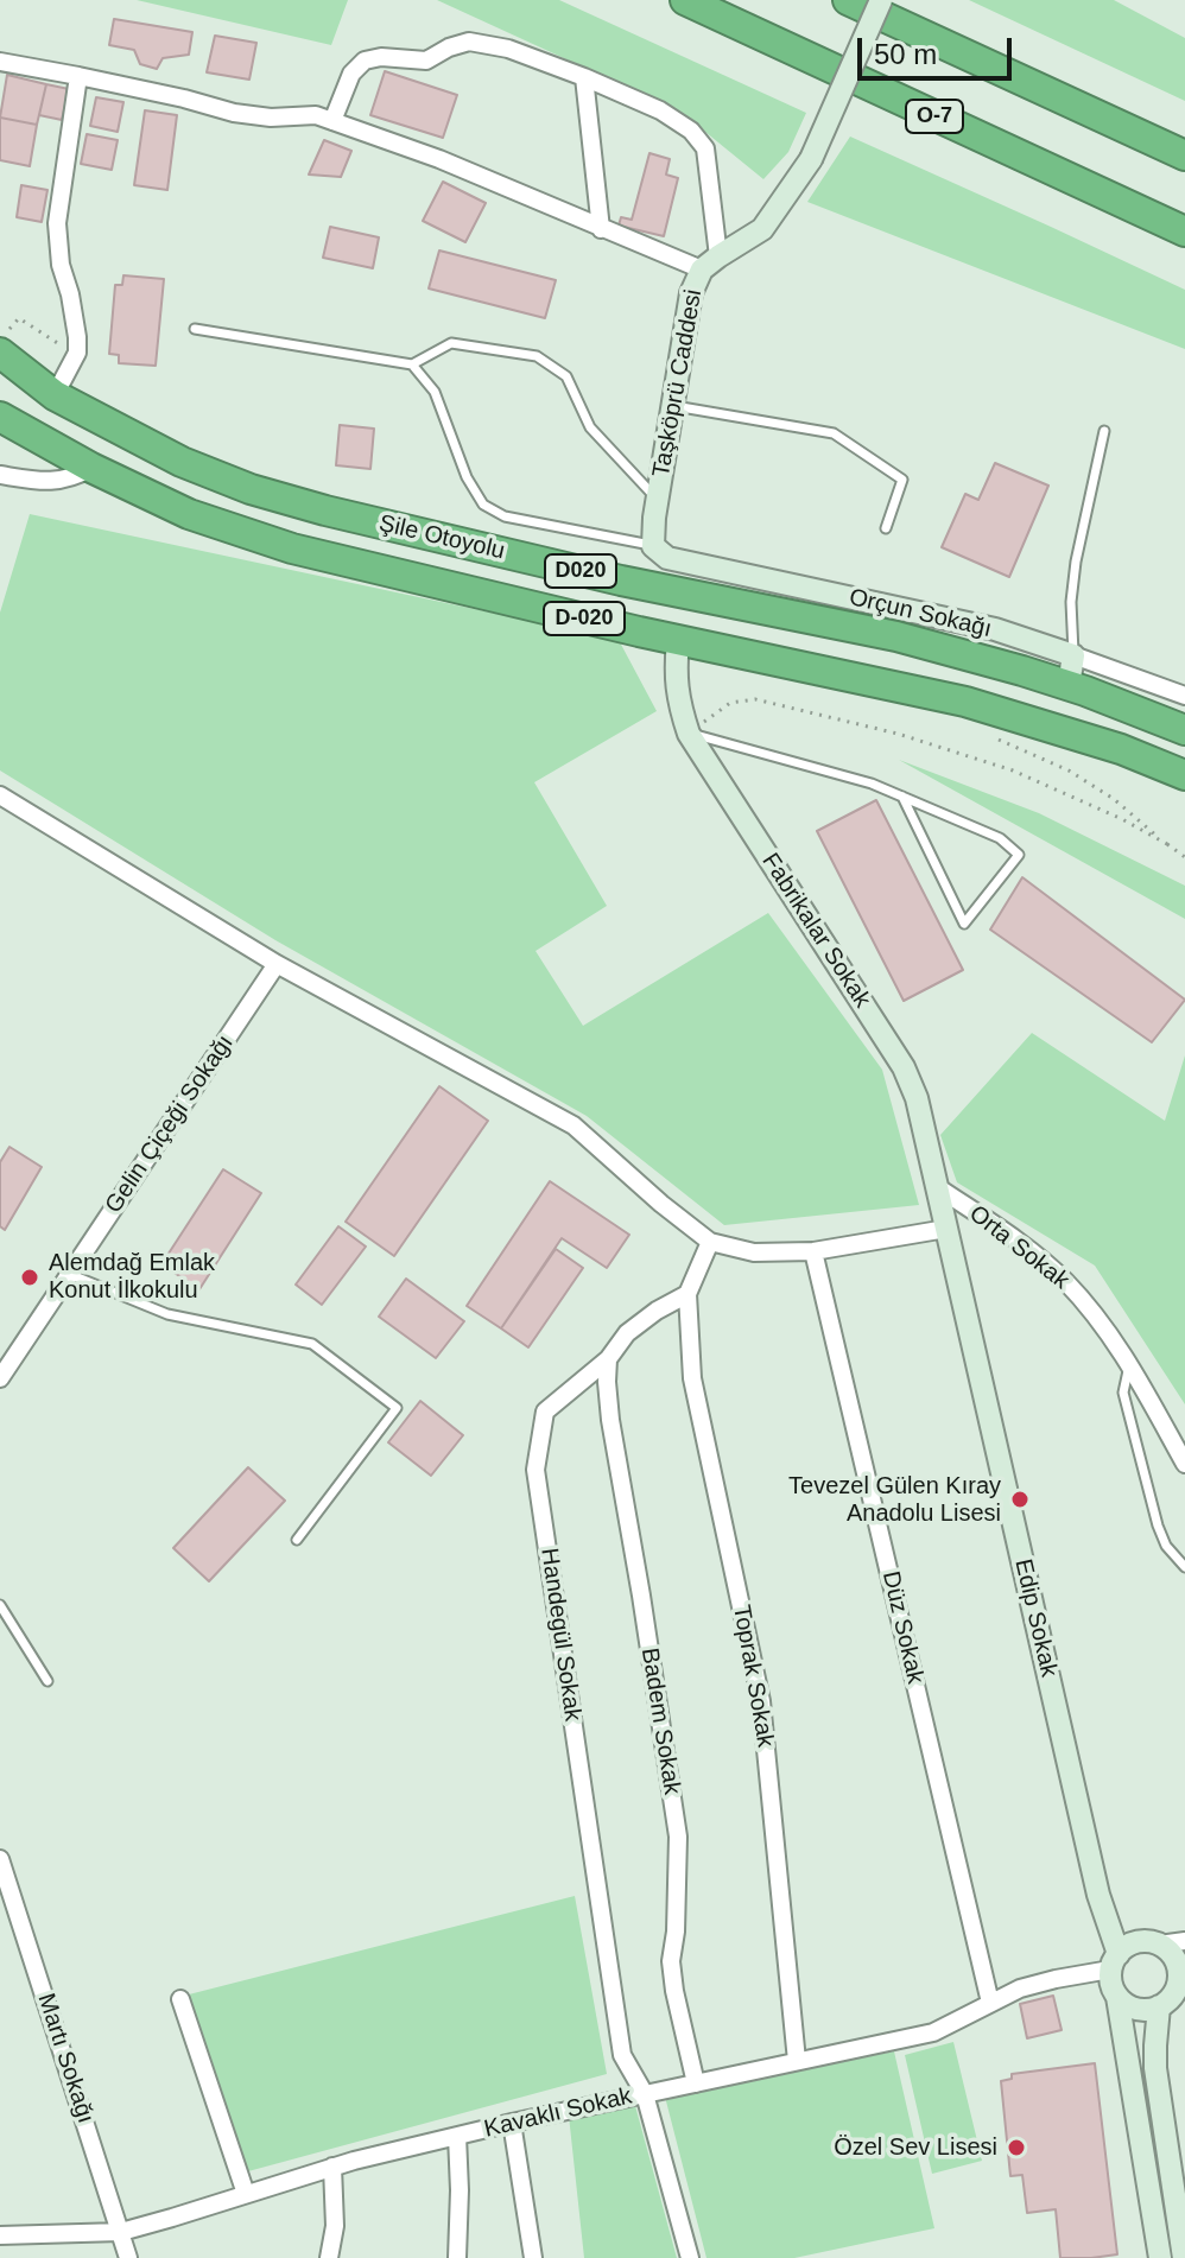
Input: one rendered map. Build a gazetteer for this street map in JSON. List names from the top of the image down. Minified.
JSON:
{"streets":{"highway":["O-7","Şile Otoyolu","D020","D-020"],"main road":["Taşköprü Caddesi","Orçun Sokağı","Fabrikalar Sokak","Edip Sokak"],"street":["Gelin Çiçeği Sokağı","Orta Sokak","Düz Sokak","Handegül Sokak","Toprak Sokak","Badem Sokak","Martı Sokağı","Kavaklı Sokak"]},"crossings":[["Taşköprü Caddesi","Orçun Sokağı"],["Şile Otoyolu","Fabrikalar Sokak"],["Fabrikalar Sokak","Orta Sokak"],["Fabrikalar Sokak","Edip Sokak"],["Edip Sokak","Kavaklı Sokak"],["Düz Sokak","Kavaklı Sokak"],["Handegül Sokak","Toprak Sokak"],["Handegül Sokak","Badem Sokak"],["Handegül Sokak","Kavaklı Sokak"],["Toprak Sokak","Kavaklı Sokak"],["Badem Sokak","Kavaklı Sokak"],["Martı Sokağı","Kavaklı Sokak"]],"places":["Alemdağ Emlak Konut İlkokulu","Tevezel Gülen Kıray Anadolu Lisesi","Özel Sev Lisesi"],"scale_bar":"50 m"}
